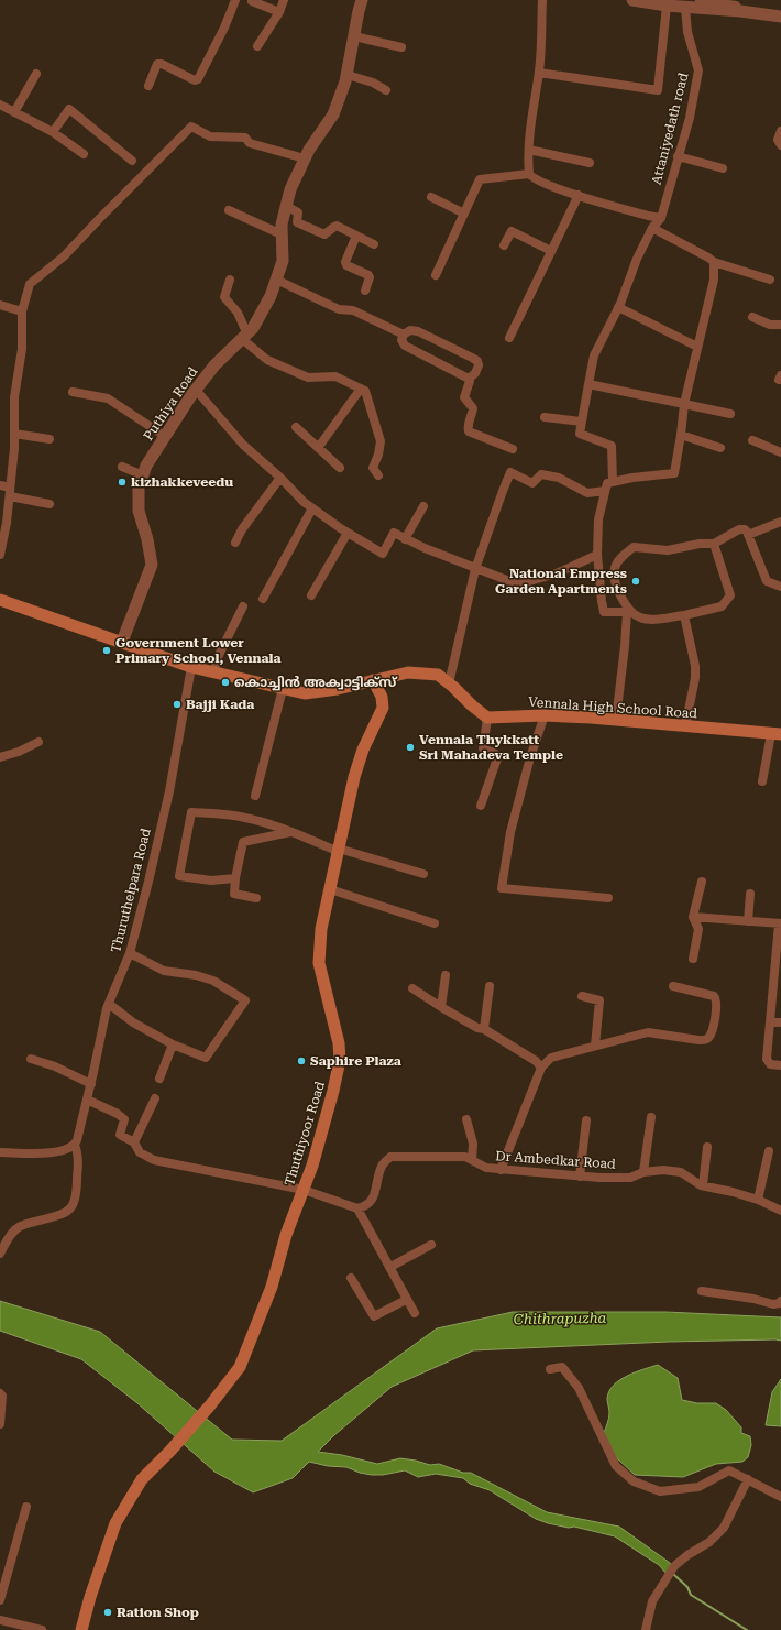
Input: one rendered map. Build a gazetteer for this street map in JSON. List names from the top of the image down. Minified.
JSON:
{"streets":{"main road":["Vennala High School Road","Thuthiyoor Road"],"street":["Attaniyedath road","Puthiya Road","Thuruthelpara Road","Dr Ambedkar Road"]},"water":["Chithrapuzha"],"places":["kizhakkeveedu","National Empress Garden Apartments","Government Lower Primary School, Vennala","കൊച്ചിൻ അക്വാട്ടിക്സ്","Bajji Kada","Vennala Thykkatt Sri Mahadeva Temple","Saphire Plaza","Ration Shop"]}
